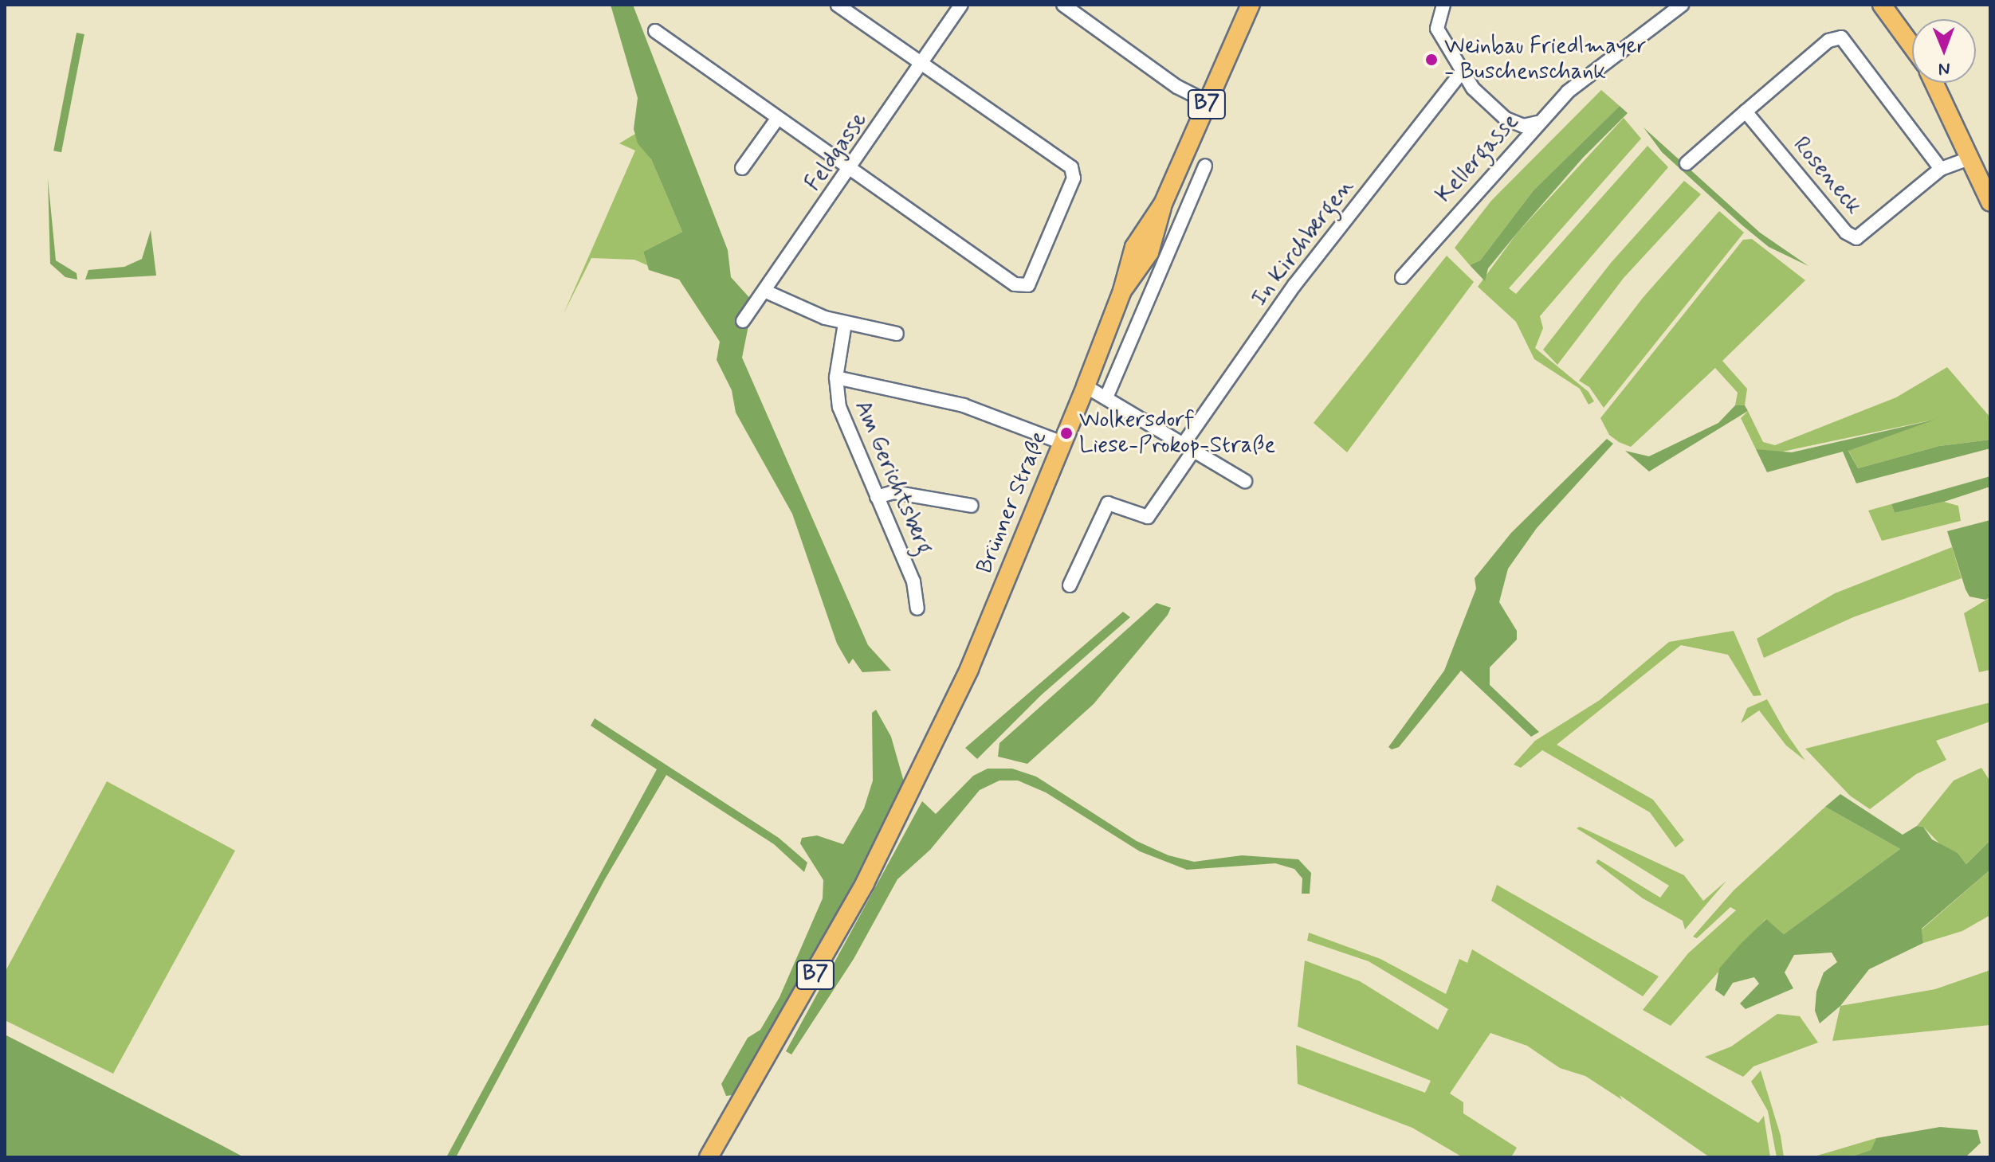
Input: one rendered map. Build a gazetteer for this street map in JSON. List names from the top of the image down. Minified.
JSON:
{"streets":{"main road":["B7","Brünner Straße"],"street":["Feldgasse","Kellergasse","Roseneck","In Kirchbergen","Am Gerichtsberg"]},"places":["Weinbau Friedlmayer - Buschenschank","Wolkersdorf Liese-Prokop-Straße"],"north":"bottom"}
